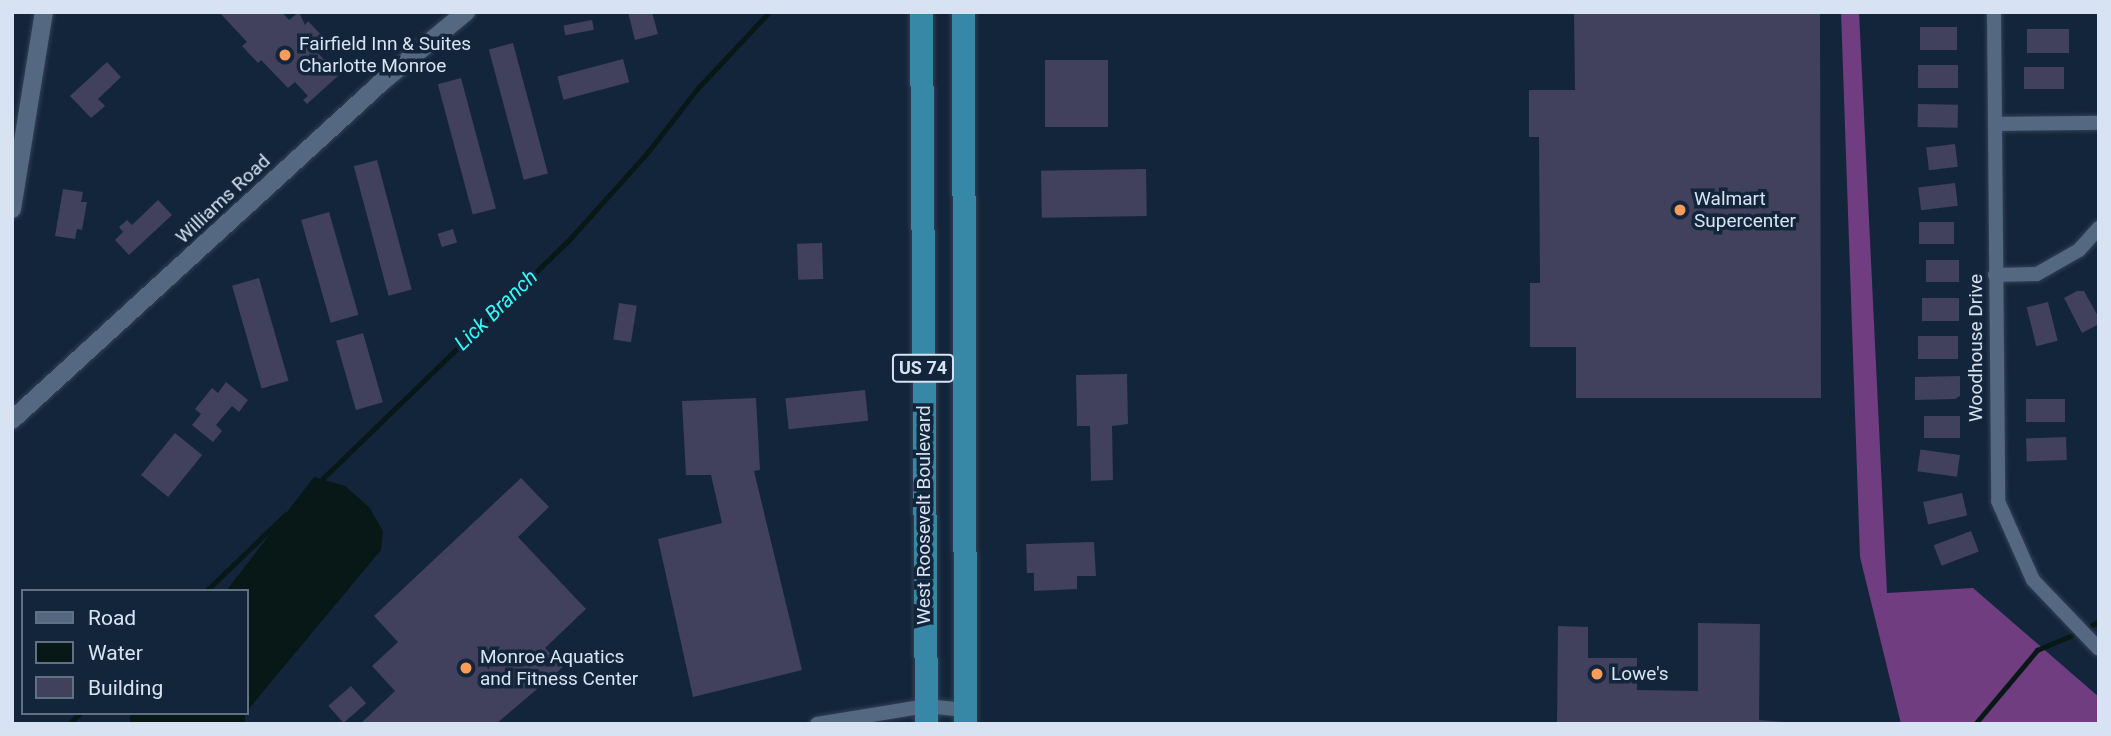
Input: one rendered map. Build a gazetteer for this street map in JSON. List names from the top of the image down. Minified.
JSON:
{"streets":{"highway":["US 74","West Roosevelt Boulevard"],"street":["Williams Road","Woodhouse Drive"]},"water":["Lick Branch"],"places":["Fairfield Inn & Suites Charlotte Monroe","Walmart Supercenter","Monroe Aquatics and Fitness Center","Lowe's"],"legend":["Road","Water","Building"]}
